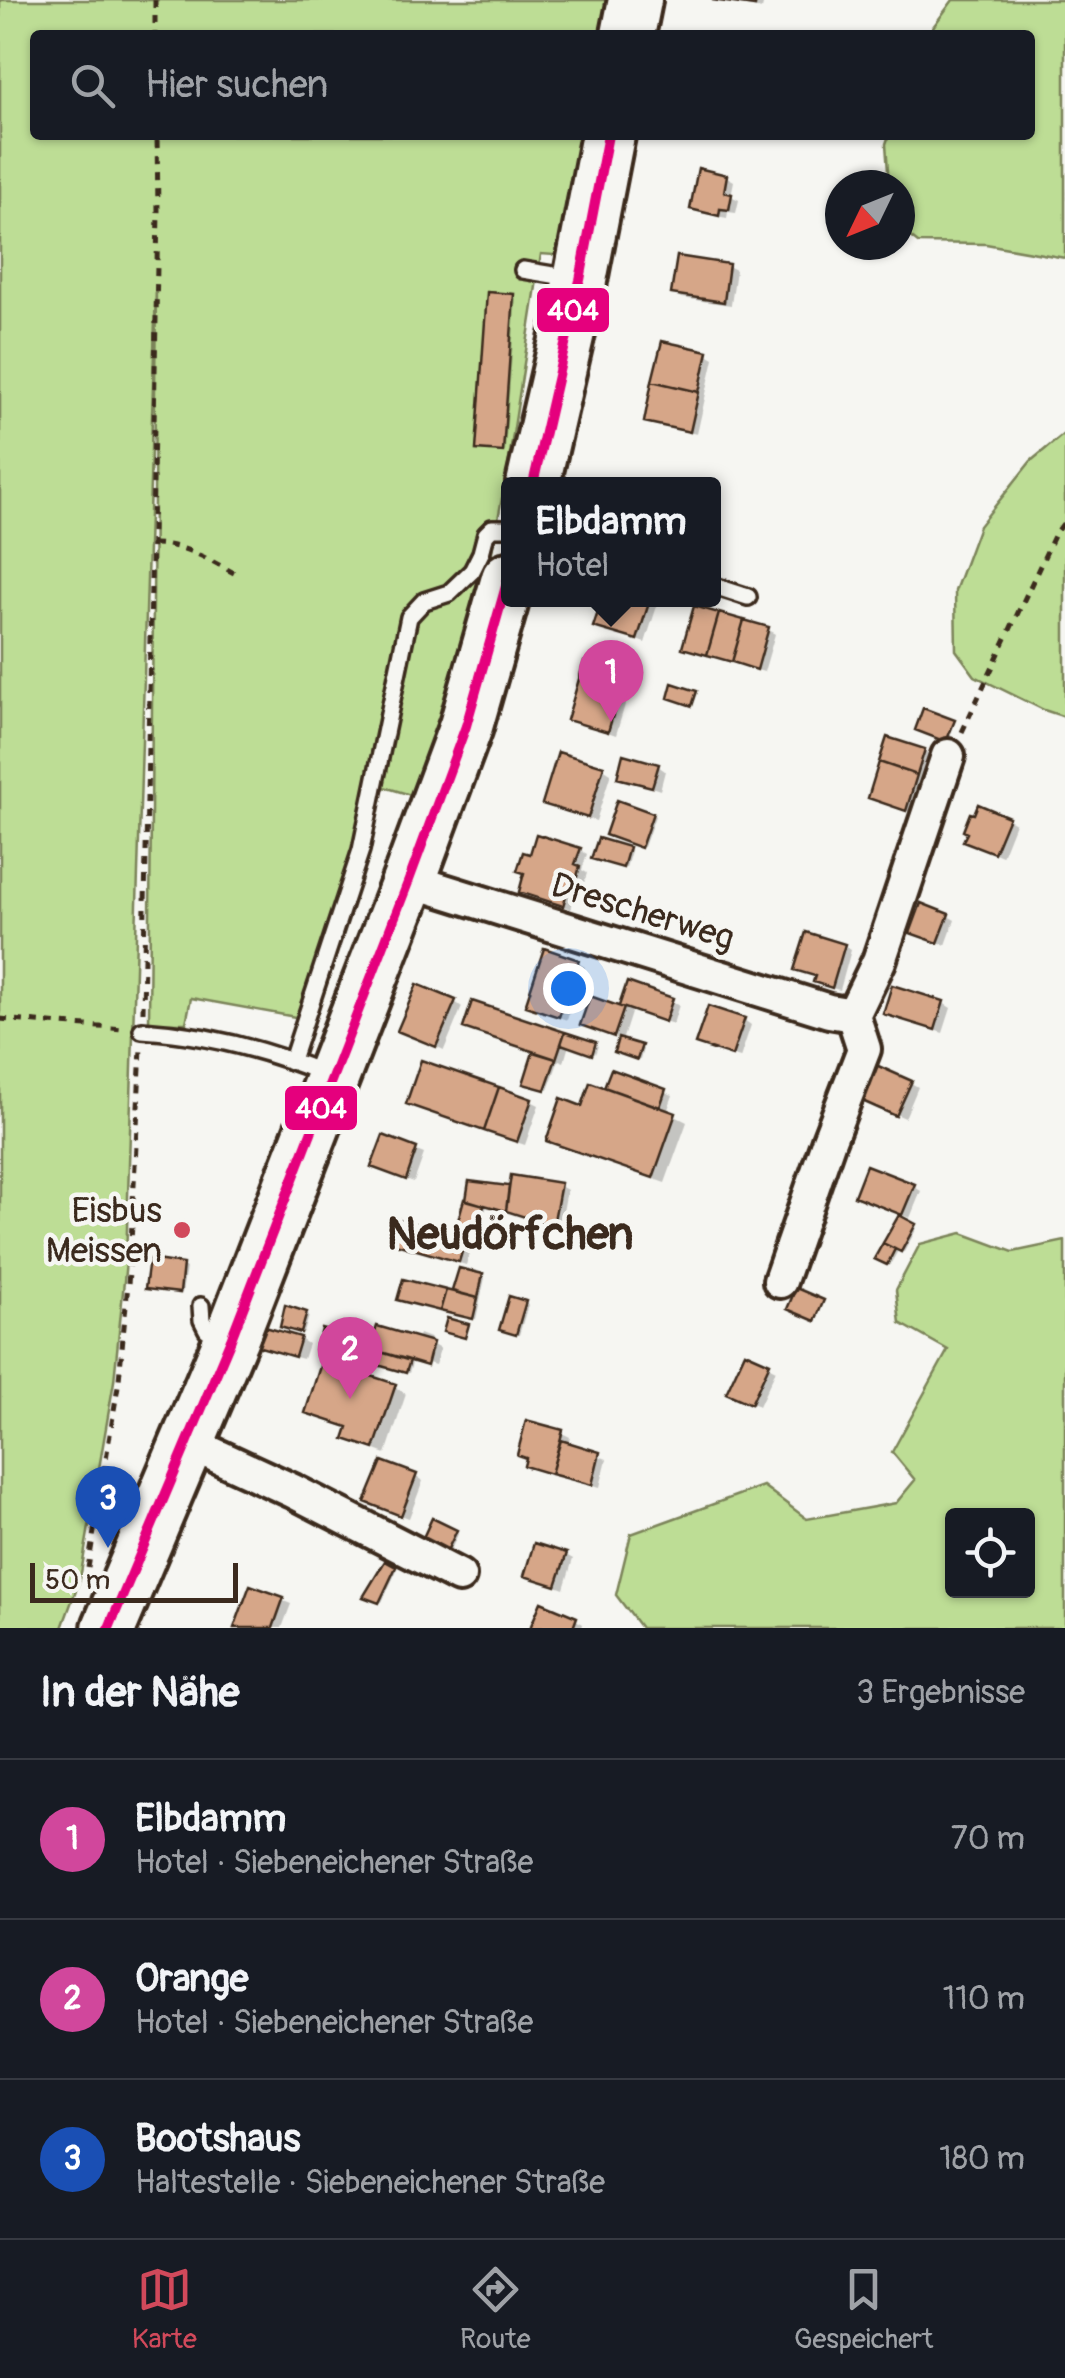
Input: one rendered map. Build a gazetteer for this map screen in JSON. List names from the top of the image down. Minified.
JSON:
{"streets":{"street":["Drescherweg"]},"districts":["Neudörfchen"],"places":["Eisbus Meissen"],"lines":["transit line 404"],"scale_bar":"50 m","north":"bottom left","page":{"search":"Hier suchen","popup":["Elbdamm","Hotel"],"pins":["1","2","3"],"scale":"50 m","heading":["In der Nähe","3 Ergebnisse"],"list":[{"mark":"1","name":"Elbdamm","note":"Hotel · Siebeneichener Straße","value":"70 m"},{"mark":"2","name":"Orange","note":"Hotel · Siebeneichener Straße","value":"110 m"},{"mark":"3","name":"Bootshaus","note":"Haltestelle · Siebeneichener Straße","value":"180 m"}],"nav":["Karte","Route","Gespeichert"]}}
